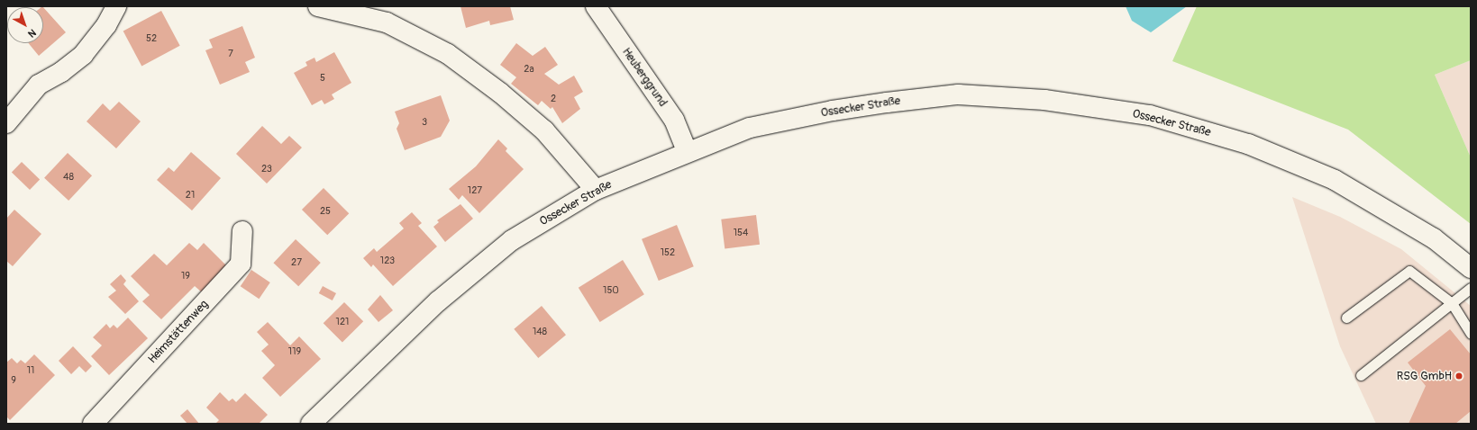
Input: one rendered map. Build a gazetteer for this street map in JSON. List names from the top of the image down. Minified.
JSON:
{"streets":{"street":["Heuberggrund","Ossecker Straße","Heimstättenweg"]},"crossings":[["Heuberggrund","Ossecker Straße"]],"places":["RSG GmbH"],"house_numbers":["52","7","2a","5","2","3","23","48","127","21","25","154","152","123","27","19","150","121","148","119","11","9"],"north":"bottom right"}
